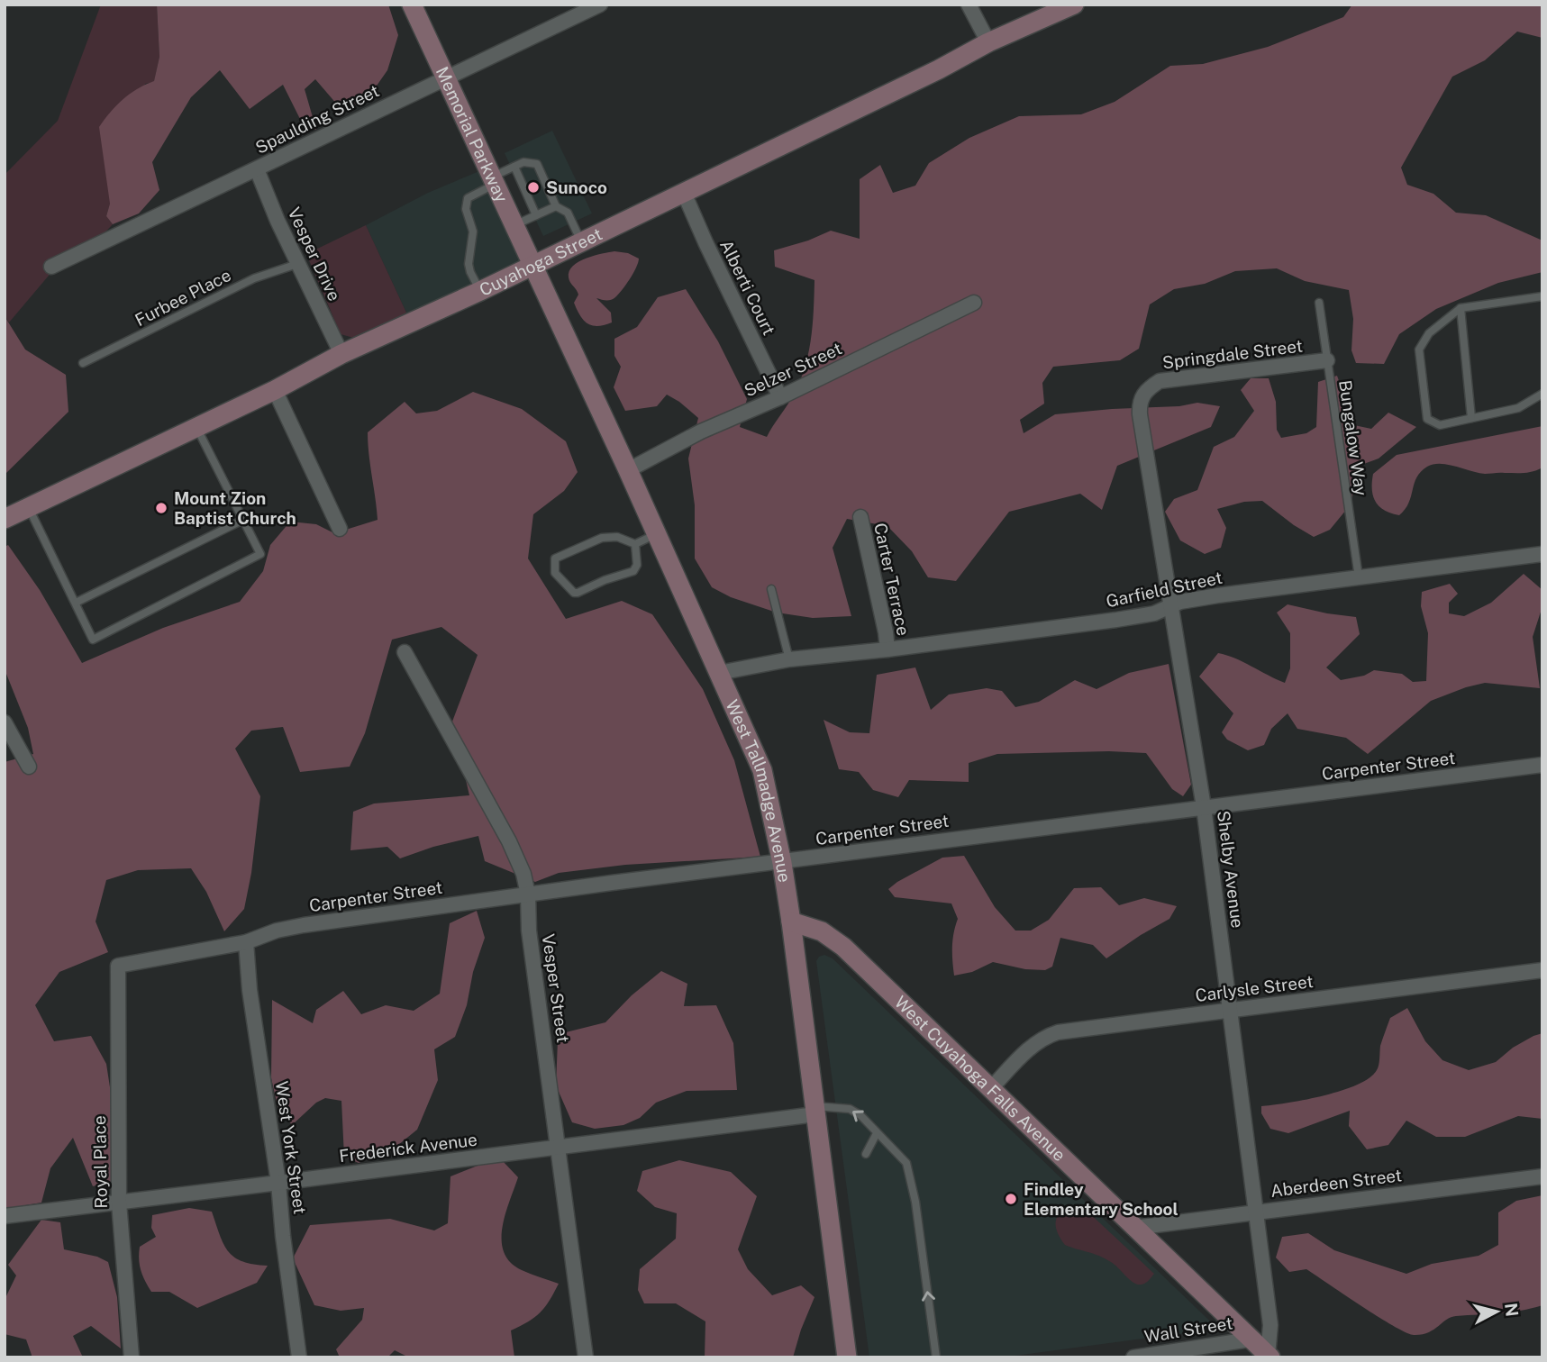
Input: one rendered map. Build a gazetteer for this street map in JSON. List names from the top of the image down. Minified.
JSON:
{"streets":{"street":["Spaulding Street","Memorial Parkway","Vesper Drive","Cuyahoga Street","Alberti Court","Springdale Street","Selzer Street","Carter Terrace","Garfield Street","Carpenter Street","West Tallmadge Avenue","Shelby Avenue","Vesper Street","Carlysle Street","West Cuyahoga Falls Avenue","West York Street","Frederick Avenue","Royal Place","Aberdeen Street","Wall Street"],"lane":["Furbee Place","Bungalow Way"]},"crossings":[["Spaulding Street","Memorial Parkway"],["Spaulding Street","Vesper Drive"],["Memorial Parkway","Cuyahoga Street"],["Memorial Parkway","West Tallmadge Avenue"],["Vesper Drive","Cuyahoga Street"],["Vesper Drive","Furbee Place"],["Cuyahoga Street","Alberti Court"],["Cuyahoga Street","West Tallmadge Avenue"],["Alberti Court","Selzer Street"],["Springdale Street","Bungalow Way"],["Springdale Street","Shelby Avenue"],["Selzer Street","West Tallmadge Avenue"],["Bungalow Way","Garfield Street"],["Carter Terrace","Garfield Street"],["Garfield Street","West Tallmadge Avenue"],["Garfield Street","Shelby Avenue"],["Carpenter Street","West Tallmadge Avenue"],["Carpenter Street","Shelby Avenue"],["Carpenter Street","Vesper Street"],["Carpenter Street","West York Street"],["Carpenter Street","Royal Place"],["West Tallmadge Avenue","West Cuyahoga Falls Avenue"],["West Tallmadge Avenue","Frederick Avenue"],["Shelby Avenue","Carlysle Street"],["Shelby Avenue","West Cuyahoga Falls Avenue"],["Shelby Avenue","Aberdeen Street"],["Vesper Street","Frederick Avenue"],["Carlysle Street","West Cuyahoga Falls Avenue"],["West Cuyahoga Falls Avenue","Aberdeen Street"],["West Cuyahoga Falls Avenue","Wall Street"],["West York Street","Frederick Avenue"],["Frederick Avenue","Royal Place"]],"places":["Sunoco","Mount Zion Baptist Church","Findley Elementary School"],"north":"right"}
